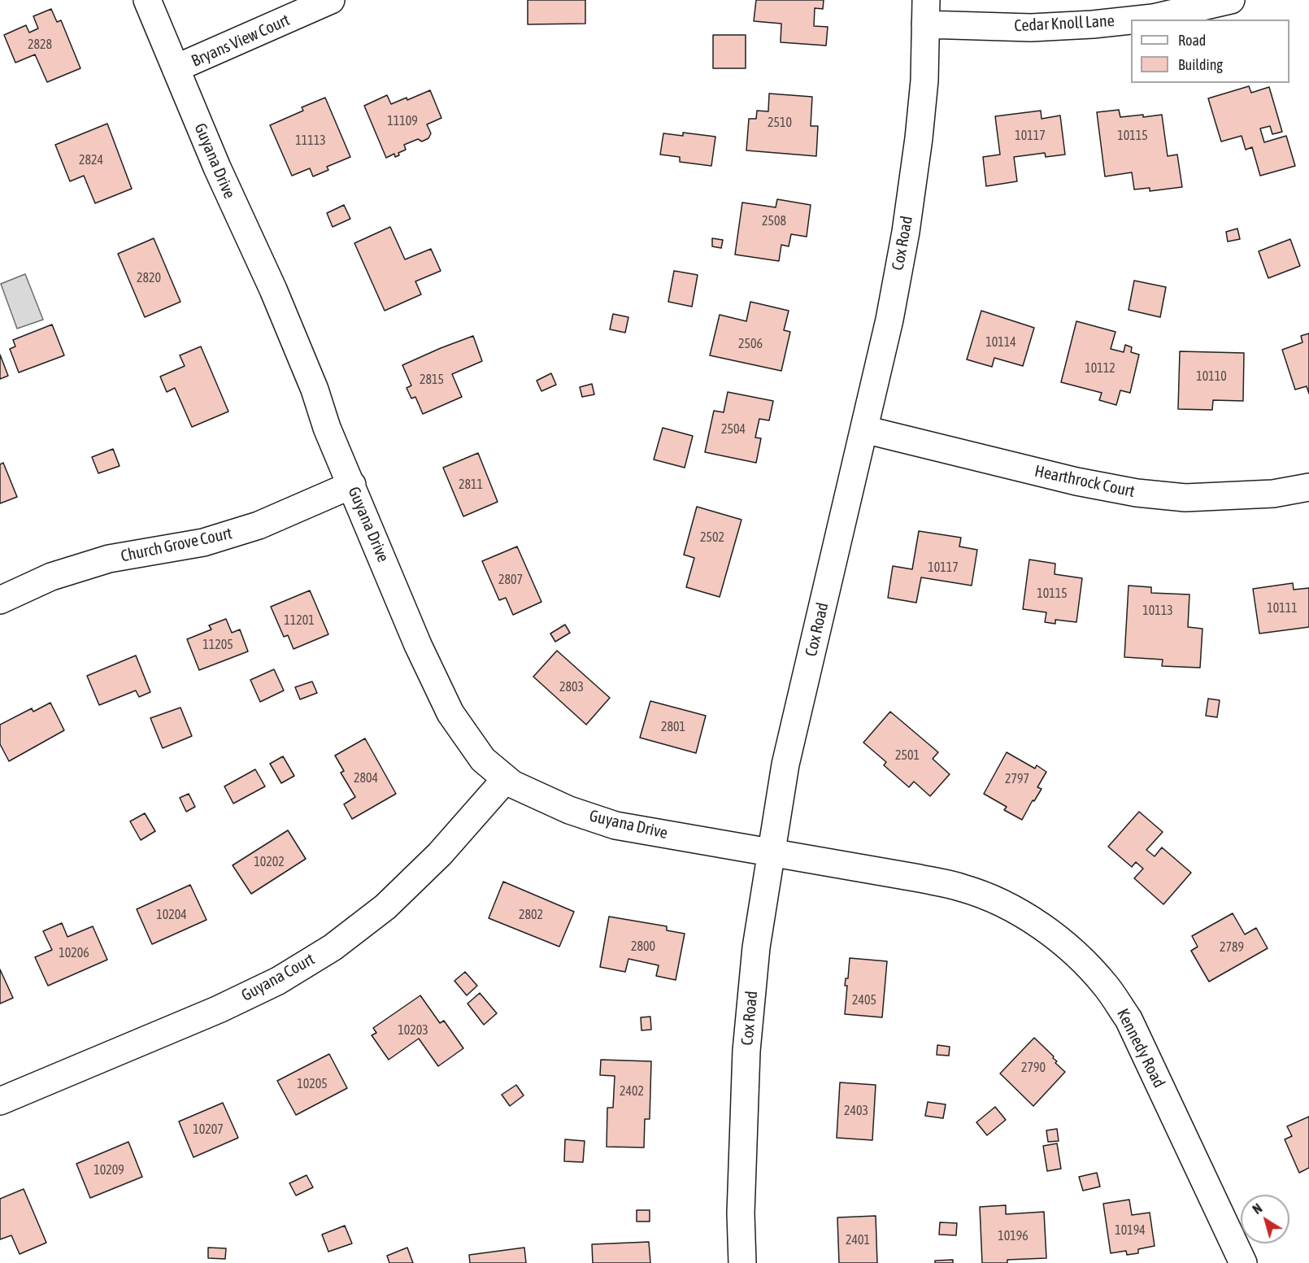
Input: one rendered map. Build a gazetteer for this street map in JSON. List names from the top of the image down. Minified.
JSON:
{"streets":{"street":["Cedar Knoll Lane","Bryans View Court","Guyana Drive","Cox Road","Hearthrock Court","Church Grove Court","Guyana Court","Kennedy Road"]},"crossings":[["Cedar Knoll Lane","Cox Road"],["Bryans View Court","Guyana Drive"],["Guyana Drive","Cox Road"],["Guyana Drive","Church Grove Court"],["Guyana Drive","Guyana Court"],["Guyana Drive","Kennedy Road"],["Cox Road","Hearthrock Court"],["Cox Road","Kennedy Road"]],"house_numbers":["2828","11109","2510","10117","10115","11113","2824","2508","2820","10114","2506","10112","10110","2815","2504","2811","2502","10117","2807","10115","10111","10113","11201","11205","2803","2801","2501","2804","2797","10202","10204","2802","2800","2789","10206","2405","10203","2790","10205","2402","2403","10207","10209","10194","10196","2401"],"legend":["Road","Building"],"north":"top left"}
